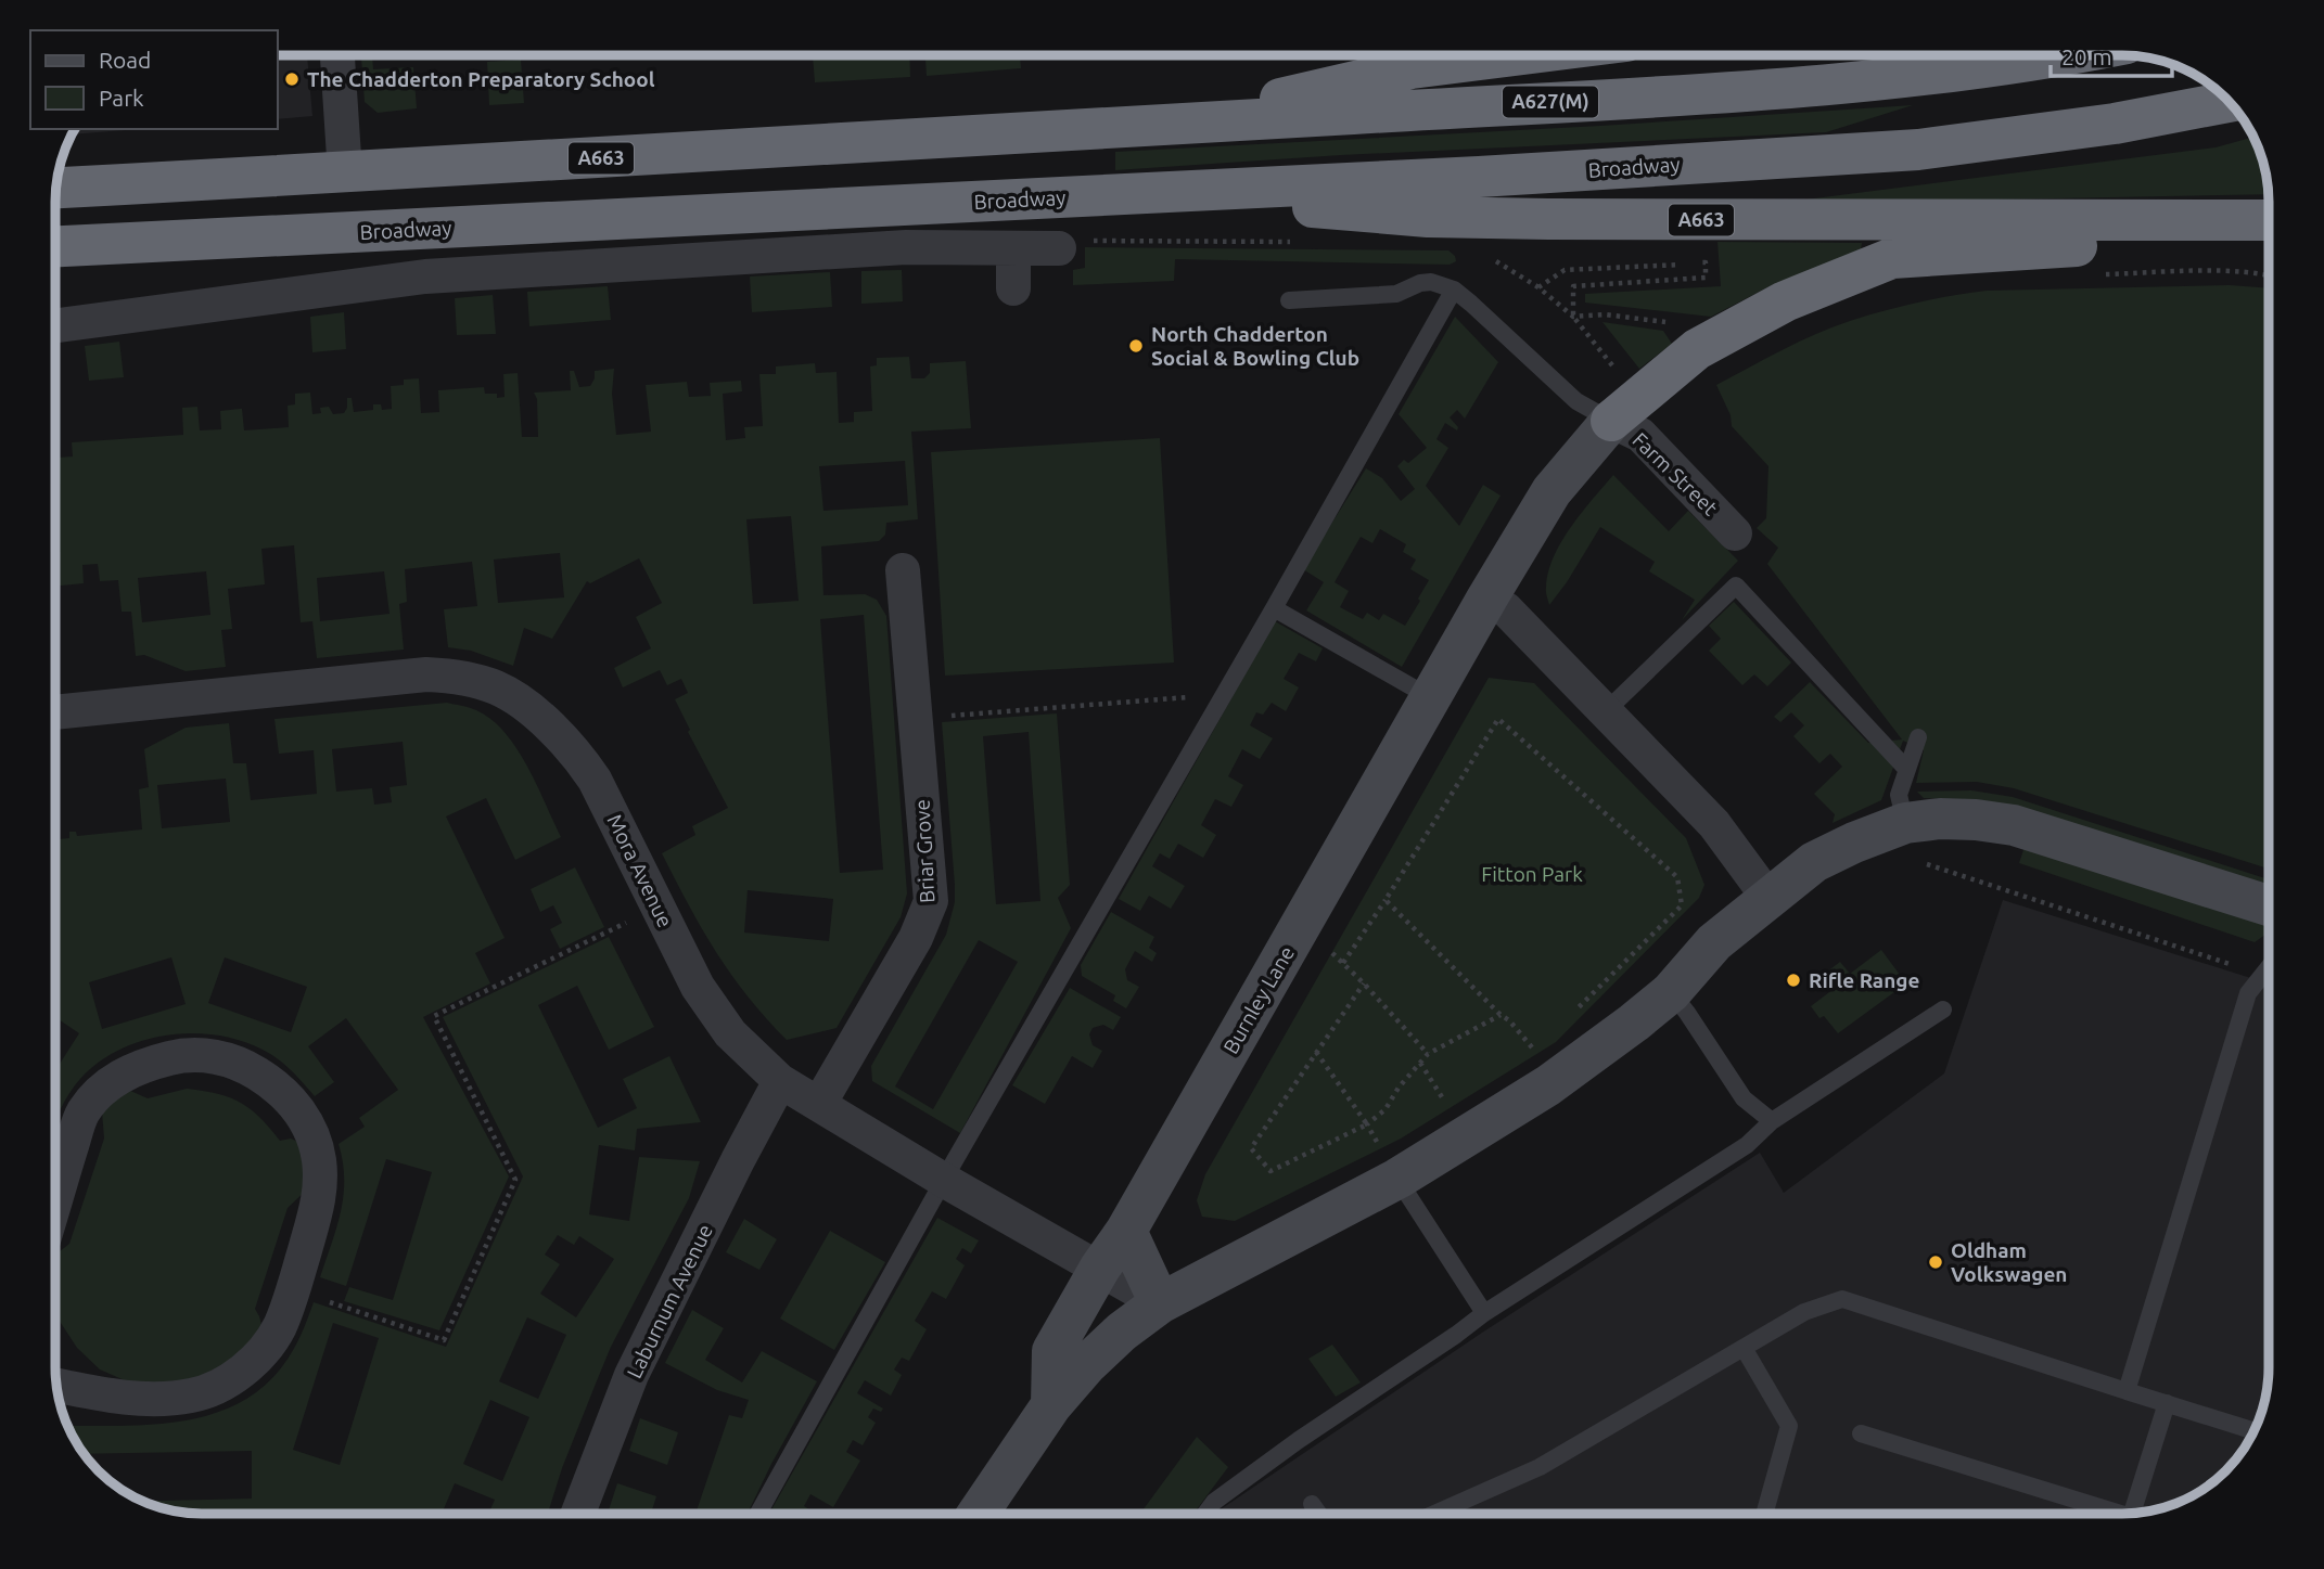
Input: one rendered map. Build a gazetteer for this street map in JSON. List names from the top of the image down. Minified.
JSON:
{"streets":{"highway":["A627(M)","A663","Broadway"],"street":["Farm Street","Briar Grove","Mora Avenue","Burnley Lane","Laburnum Avenue"]},"crossings":[["A627(M)","A663"],["A663","Broadway"],["Farm Street","Burnley Lane"],["Briar Grove","Mora Avenue"],["Mora Avenue","Burnley Lane"],["Mora Avenue","Laburnum Avenue"]],"parks":["Fitton Park"],"places":["The Chadderton Preparatory School","North Chadderton Social & Bowling Club","Rifle Range","Oldham Volkswagen"],"legend":["Road","Park"],"scale_bar":"20 m"}
